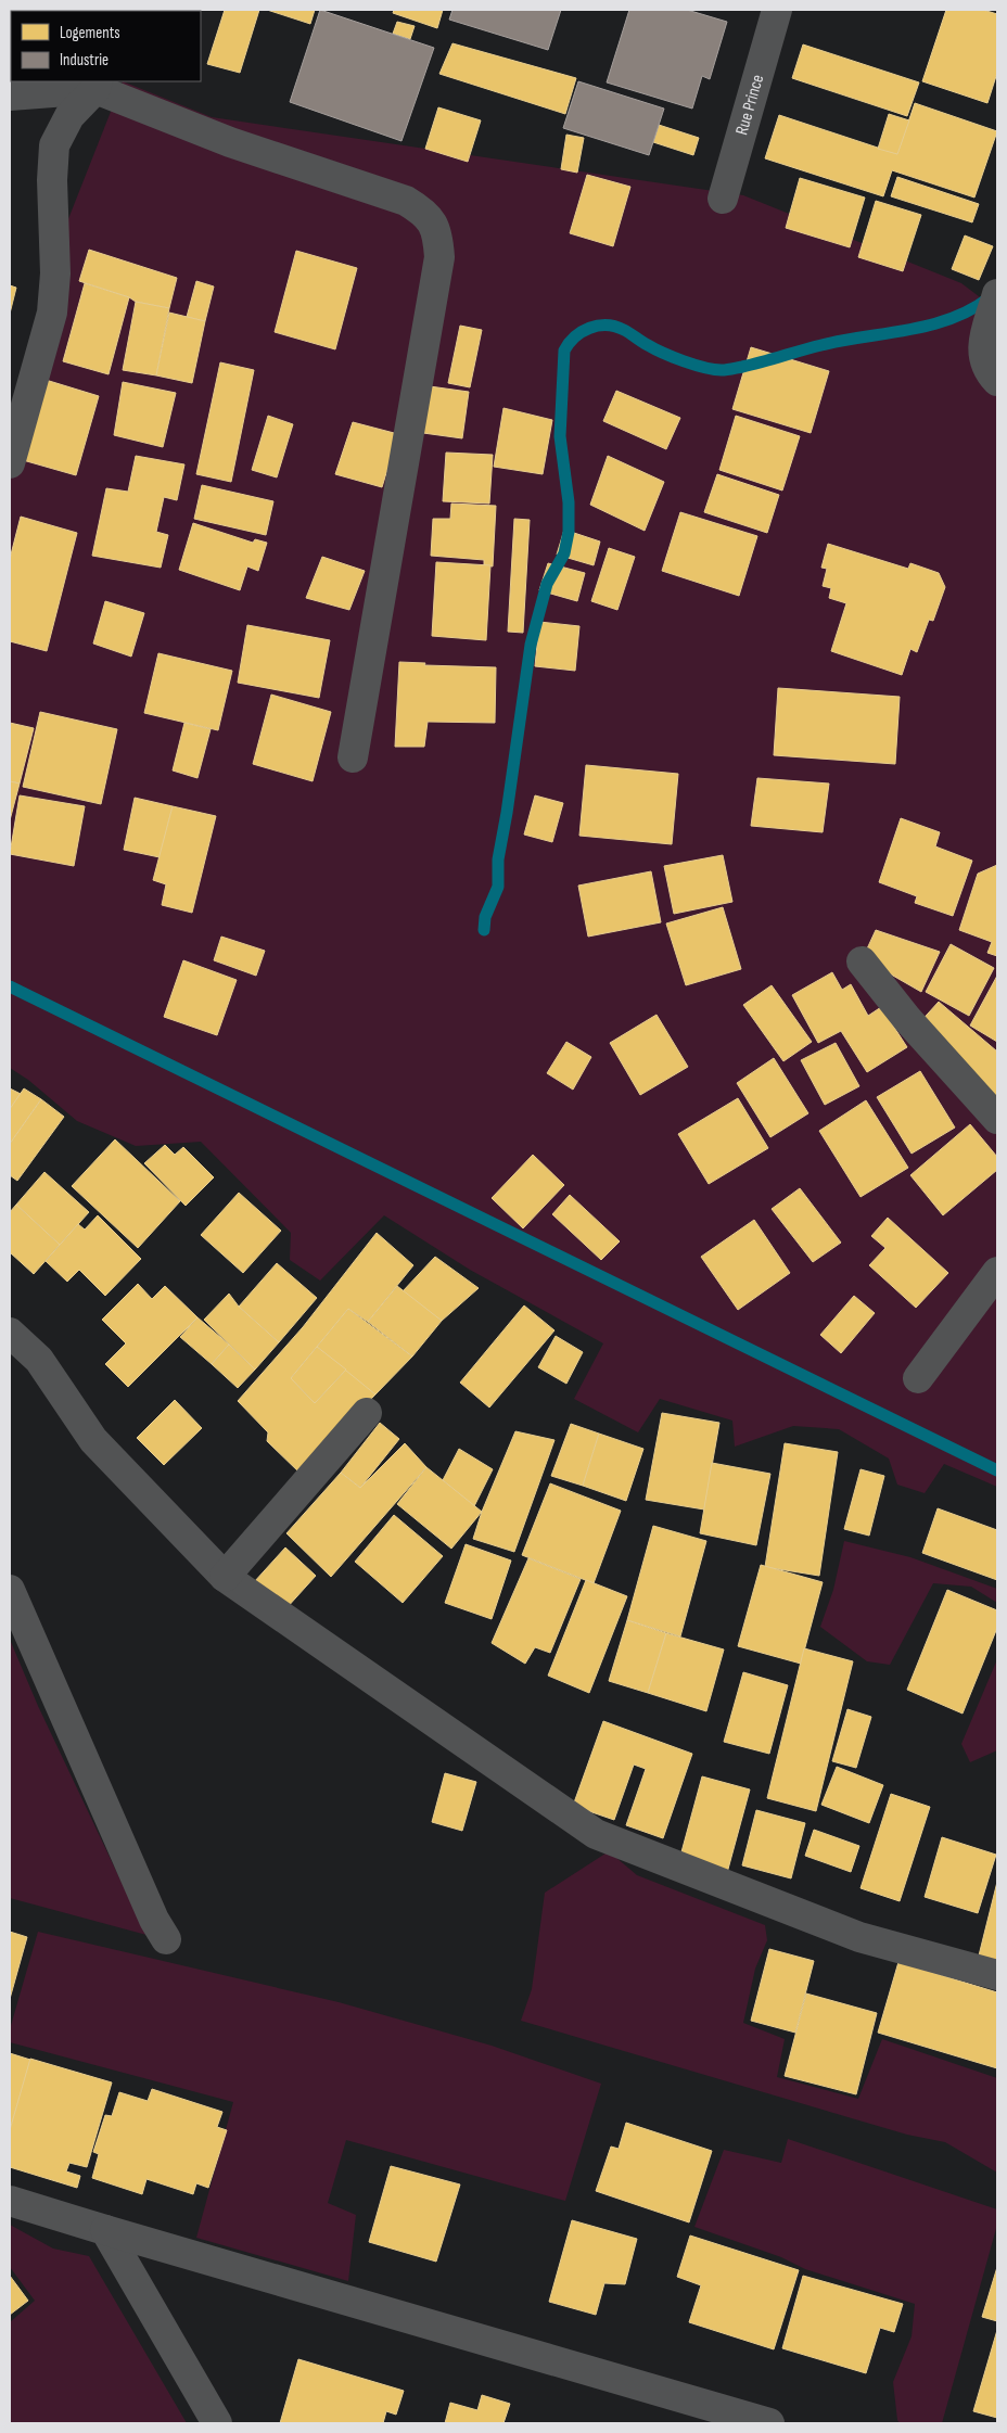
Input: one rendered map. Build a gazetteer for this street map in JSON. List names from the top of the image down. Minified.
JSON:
{"streets":{"street":["Rue Prince"]},"legend":["Logements","Industrie"]}
